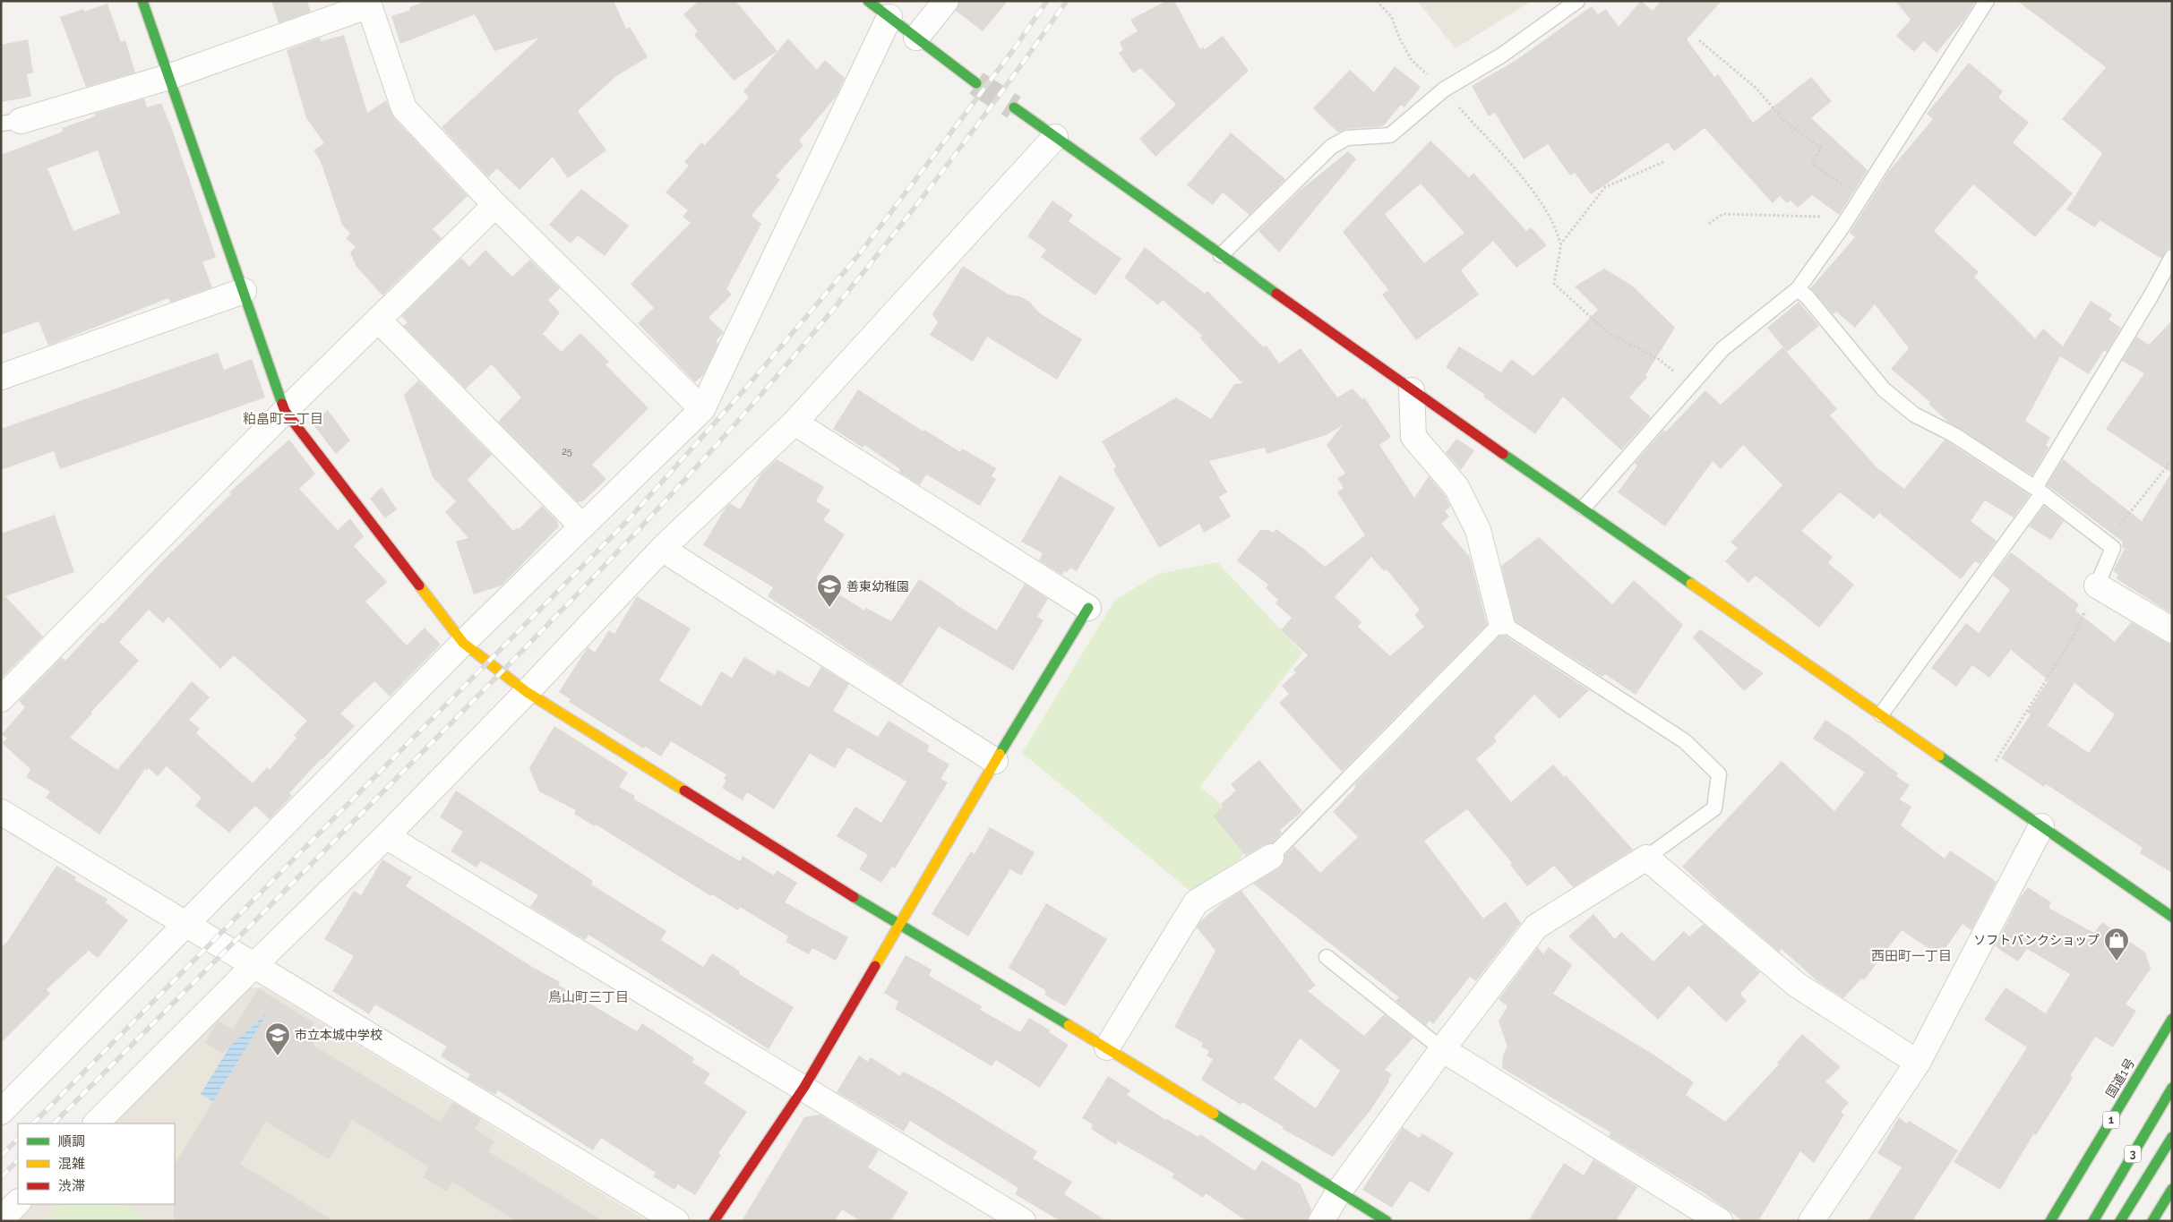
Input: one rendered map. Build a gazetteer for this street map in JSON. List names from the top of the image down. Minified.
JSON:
{"streets":{"main road":["国道1号","1","3"]},"districts":["粕畠町二丁目","西田町一丁目","鳥山町三丁目"],"places":{"school or university":["善東幼稚園","市立本城中学校"],"shop":["ソフトバンクショップ"]},"house_numbers":["25"],"legend":["順調","混雑","渋滞"]}
